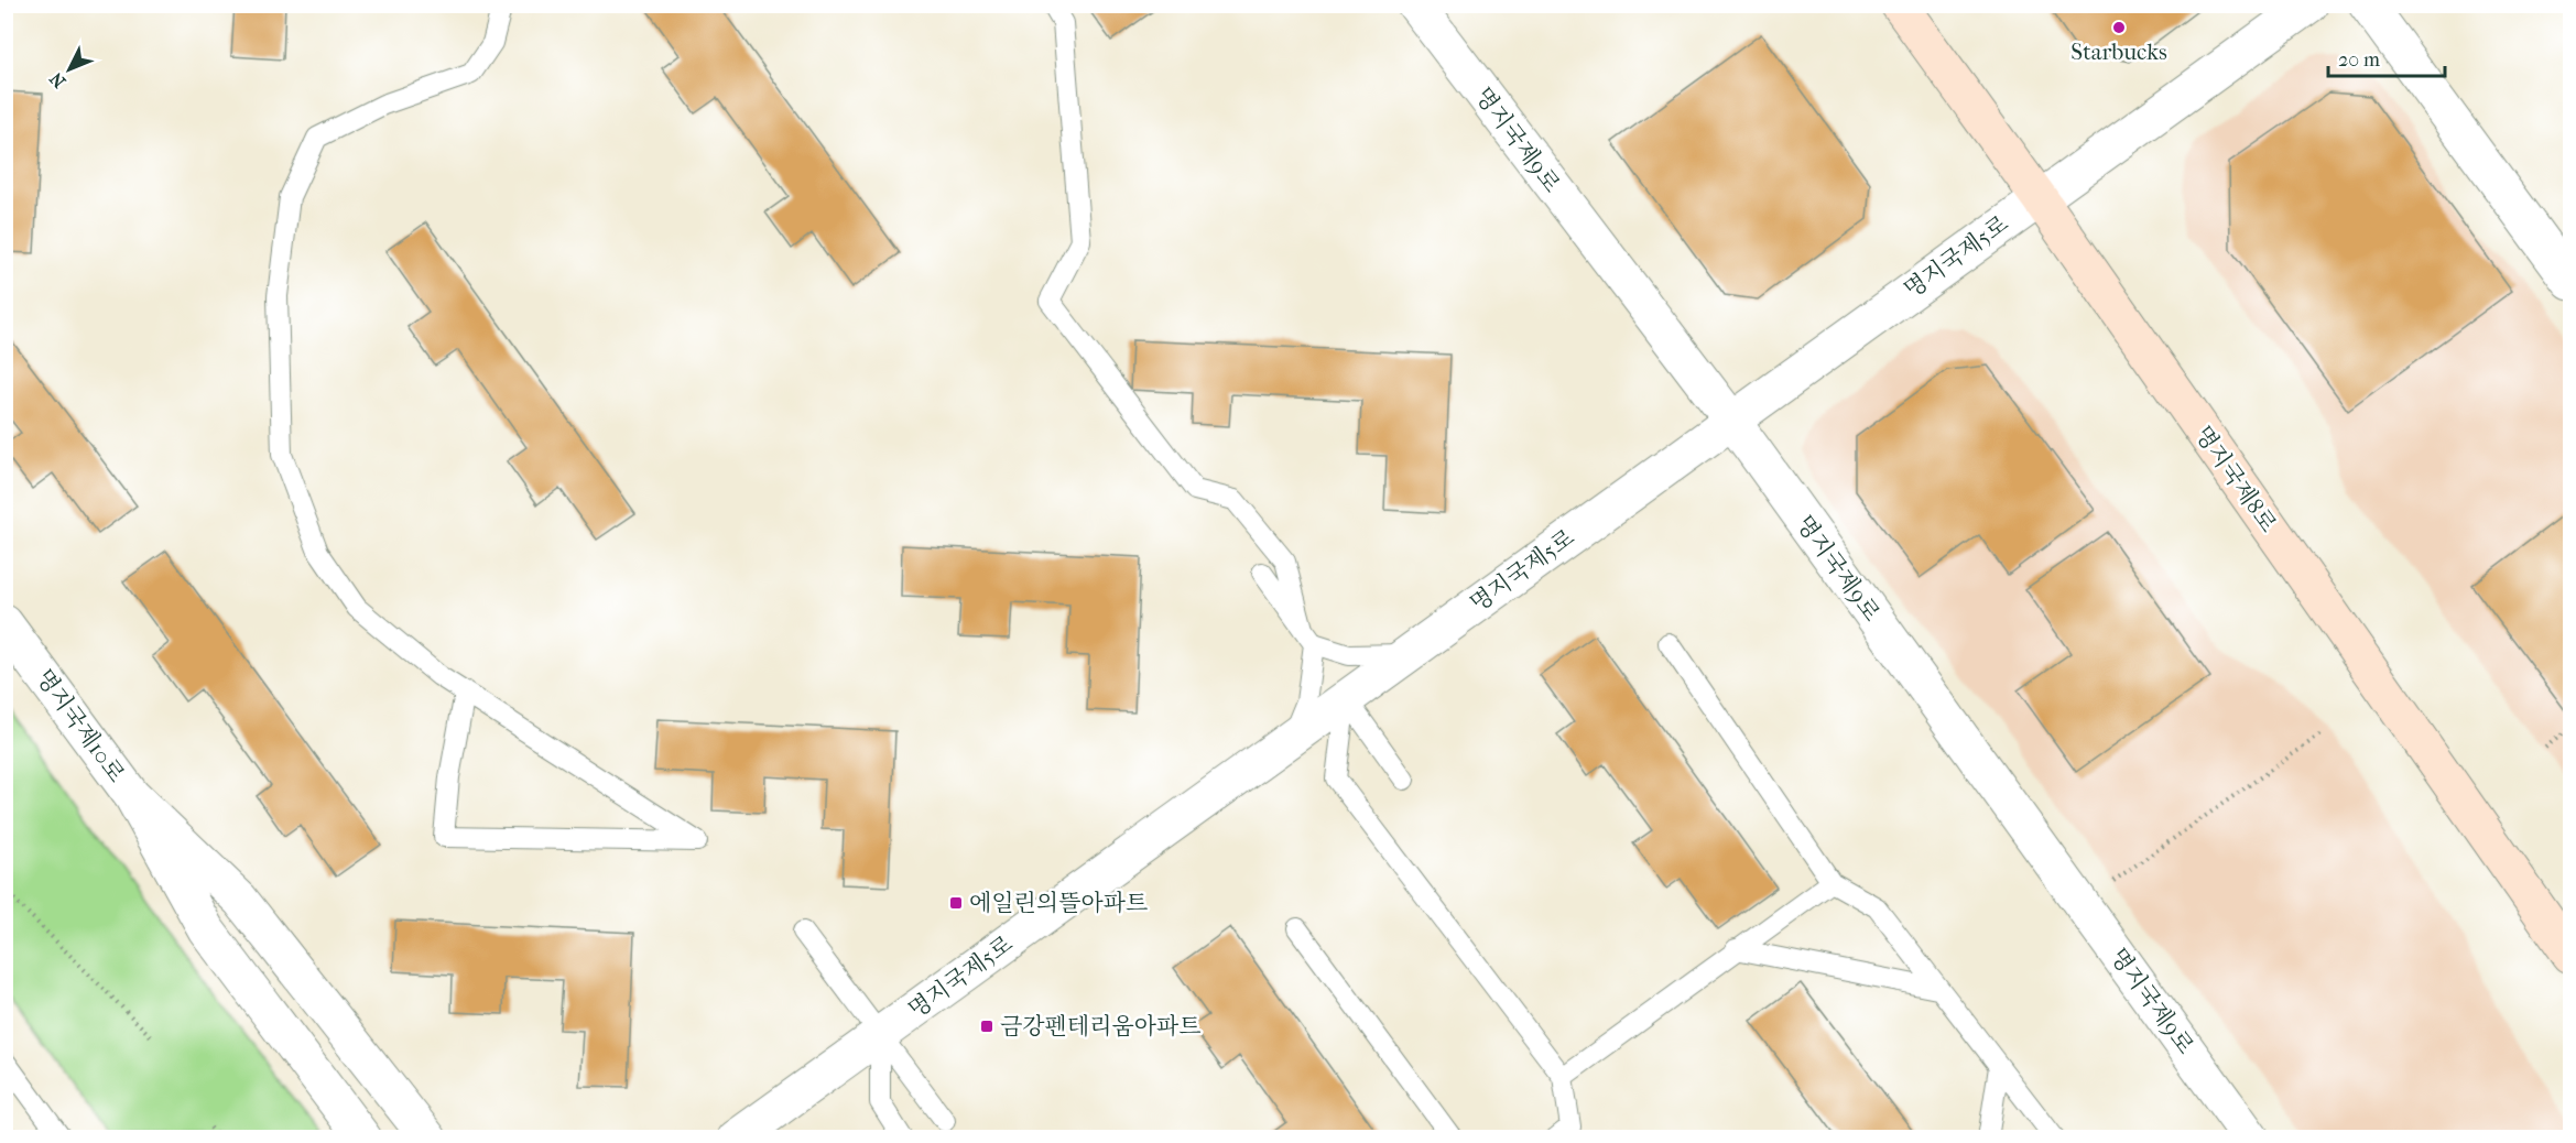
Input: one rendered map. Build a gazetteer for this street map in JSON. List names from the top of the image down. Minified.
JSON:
{"streets":{"main road":["명지국제8로"],"street":["명지국제9로","명지국제5로","명지국제10로"]},"crossings":[["명지국제9로","명지국제5로"],["명지국제5로","명지국제8로"]],"places":{"other":["Starbucks"],"transit":["에일린의뜰아파트","금강펜테리움아파트"]},"scale_bar":"20 m","north":"bottom left"}
